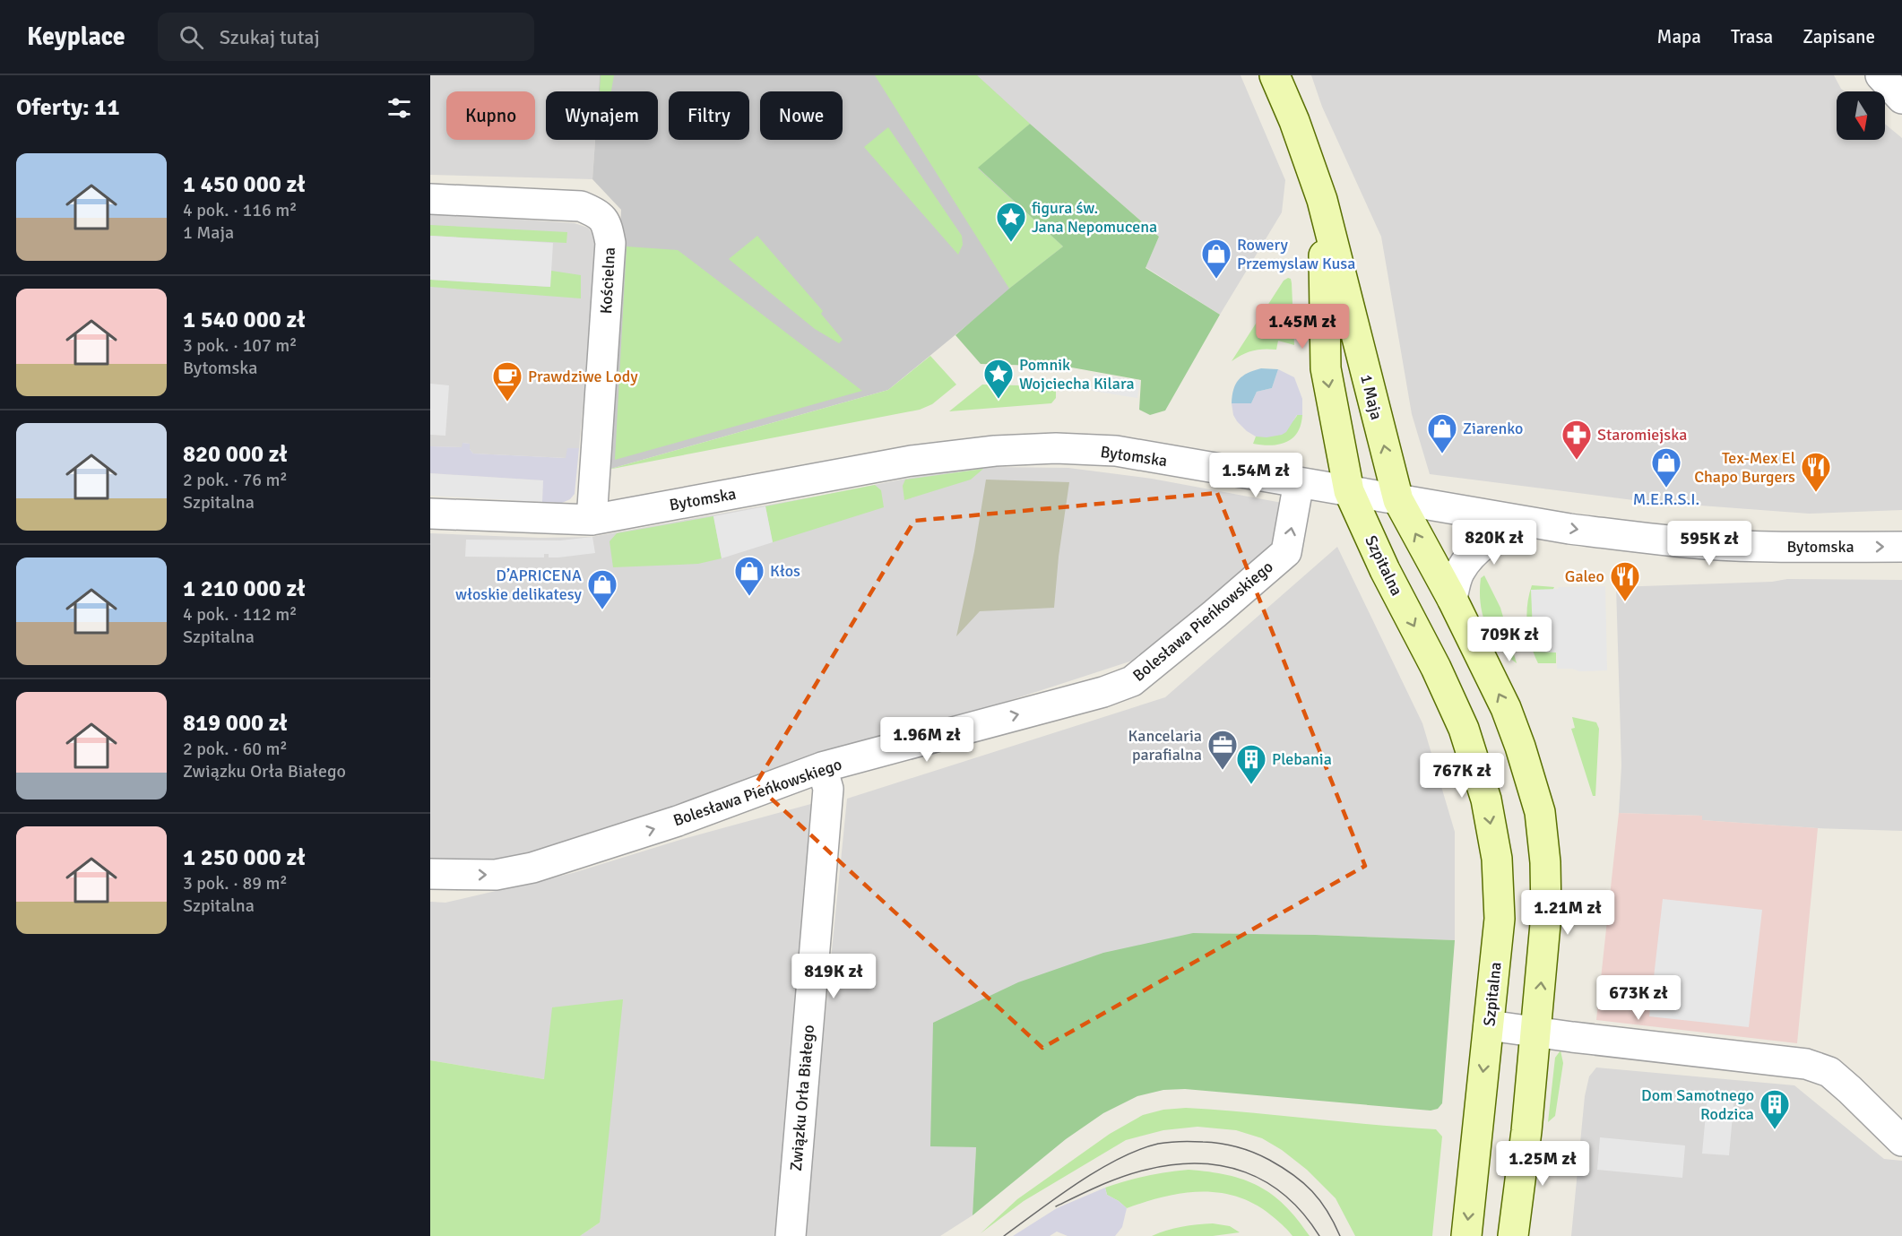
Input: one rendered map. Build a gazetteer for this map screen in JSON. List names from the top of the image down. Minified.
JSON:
{"streets":{"street":["Kościelna","1 Maja","Bytomska","Szpitalna","Bolesława Pieńkowskiego","Związku Orła Białego"]},"crossings":[["Kościelna","Bytomska"],["1 Maja","Bytomska"],["1 Maja","Szpitalna"],["Bytomska","Szpitalna"],["Bytomska","Bolesława Pieńkowskiego"],["Bolesława Pieńkowskiego","Związku Orła Białego"]],"one_way":["Bolesława Pieńkowskiego"],"places":{"place":["figura św. Jana Nepomucena","Pomnik Wojciecha Kilara"],"shop":["Rowery Przemyslaw Kusa","Ziarenko","M.E.R.S.I.","Kłos","D’APRICENA włoskie delikatesy"],"cafe":["Prawdziwe Lody"],"pharmacy":["Staromiejska"],"restaurant":["Tex-Mex El Chapo Burgers","Galeo"],"office":["Kancelaria parafialna"],"building":["Plebania","Dom Samotnego Rodzica"]},"north":"bottom","page":{"header":"Keyplace","search":"Szukaj tutaj","nav":["Mapa","Trasa","Zapisane"],"heading":"Oferty: 11","chip":["Kupno","Wynajem","Filtry","Nowe"],"list":[{"name":"1 450 000 zł","note":"4 pok. · 116 m² · 1 Maja"},{"name":"1 540 000 zł","note":"3 pok. · 107 m² · Bytomska"},{"name":"820 000 zł","note":"2 pok. · 76 m² · Szpitalna"},{"name":"1 210 000 zł","note":"4 pok. · 112 m² · Szpitalna"},{"name":"819 000 zł","note":"2 pok. · 60 m² · Związku Orła Białego"},{"name":"1 250 000 zł","note":"3 pok. · 89 m² · Szpitalna"}],"price":["1.45M zł","1.54M zł","820K zł","595K zł","709K zł","1.96M zł","767K zł","1.21M zł","819K zł","673K zł","1.25M zł"]}}
